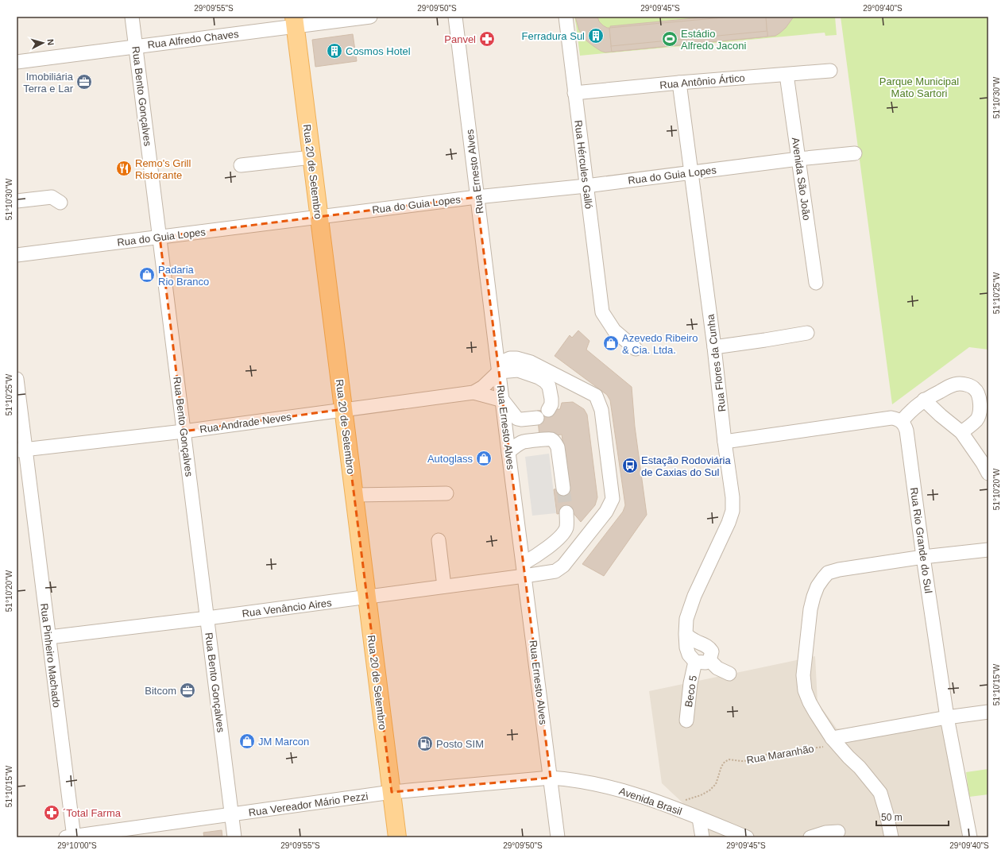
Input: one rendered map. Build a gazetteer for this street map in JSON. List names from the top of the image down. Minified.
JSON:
{"streets":{"main road":["Rua 20 de Setembro"],"street":["Rua Alfredo Chaves","Rua Antônio Ártico","Rua Bento Gonçalves","Rua Hércules Galló","Rua Ernesto Alves","Rua do Guia Lopes","Avenida São João","Rua Flores da Cunha","Rua Andrade Neves","Rua Rio Grande do Sul","Rua Venâncio Aires","Rua Pinheiro Machado","Beco 5","Avenida Brasil","Rua Vereador Mário Pezzi"],"path":["Rua Maranhão"]},"crossings":[["Rua Alfredo Chaves","Rua Bento Gonçalves"],["Rua Alfredo Chaves","Rua 20 de Setembro"],["Rua Antônio Ártico","Rua Hércules Galló"],["Rua Antônio Ártico","Avenida São João"],["Rua Antônio Ártico","Rua Flores da Cunha"],["Rua Bento Gonçalves","Rua do Guia Lopes"],["Rua Bento Gonçalves","Rua Andrade Neves"],["Rua Bento Gonçalves","Rua Venâncio Aires"],["Rua Bento Gonçalves","Rua Vereador Mário Pezzi"],["Rua Hércules Galló","Rua do Guia Lopes"],["Rua 20 de Setembro","Rua do Guia Lopes"],["Rua 20 de Setembro","Rua Andrade Neves"],["Rua 20 de Setembro","Rua Venâncio Aires"],["Rua 20 de Setembro","Rua Vereador Mário Pezzi"],["Rua Ernesto Alves","Rua do Guia Lopes"],["Rua Ernesto Alves","Rua Andrade Neves"],["Rua Ernesto Alves","Rua Venâncio Aires"],["Rua Ernesto Alves","Avenida Brasil"],["Rua Ernesto Alves","Rua Vereador Mário Pezzi"],["Rua do Guia Lopes","Avenida São João"],["Rua do Guia Lopes","Rua Flores da Cunha"],["Rua Flores da Cunha","Beco 5"],["Rua Andrade Neves","Rua Venâncio Aires"],["Rua Andrade Neves","Rua Pinheiro Machado"],["Rua Venâncio Aires","Rua Pinheiro Machado"],["Rua Pinheiro Machado","Rua Vereador Mário Pezzi"],["Rua Maranhão","Avenida Brasil"],["Avenida Brasil","Rua Vereador Mário Pezzi"]],"parks":["Parque Municipal Mato Sartori"],"places":{"building":["Ferradura Sul","Cosmos Hotel"],"pharmacy":["Panvel","´Total Farma"],"sports":["Estádio Alfredo Jaconi"],"office":["Imobiliária Terra e Lar","Bitcom"],"restaurant":["Remo's Grill Ristorante"],"shop":["Padaria Rio Branco","Azevedo Ribeiro & Cia. Ltda.","Autoglass","JM Marcon"],"bus stop":["Estação Rodoviária de Caxias do Sul"],"fuel station":["Posto SIM"]},"scale_bar":"50 m","north":"right","coordinates":["29°09'55\"S","29°09'50\"S","29°09'45\"S","29°09'40\"S","51°10'30\"W","51°10'25\"W","51°10'20\"W","51°10'15\"W","29°10'00\"S"]}
